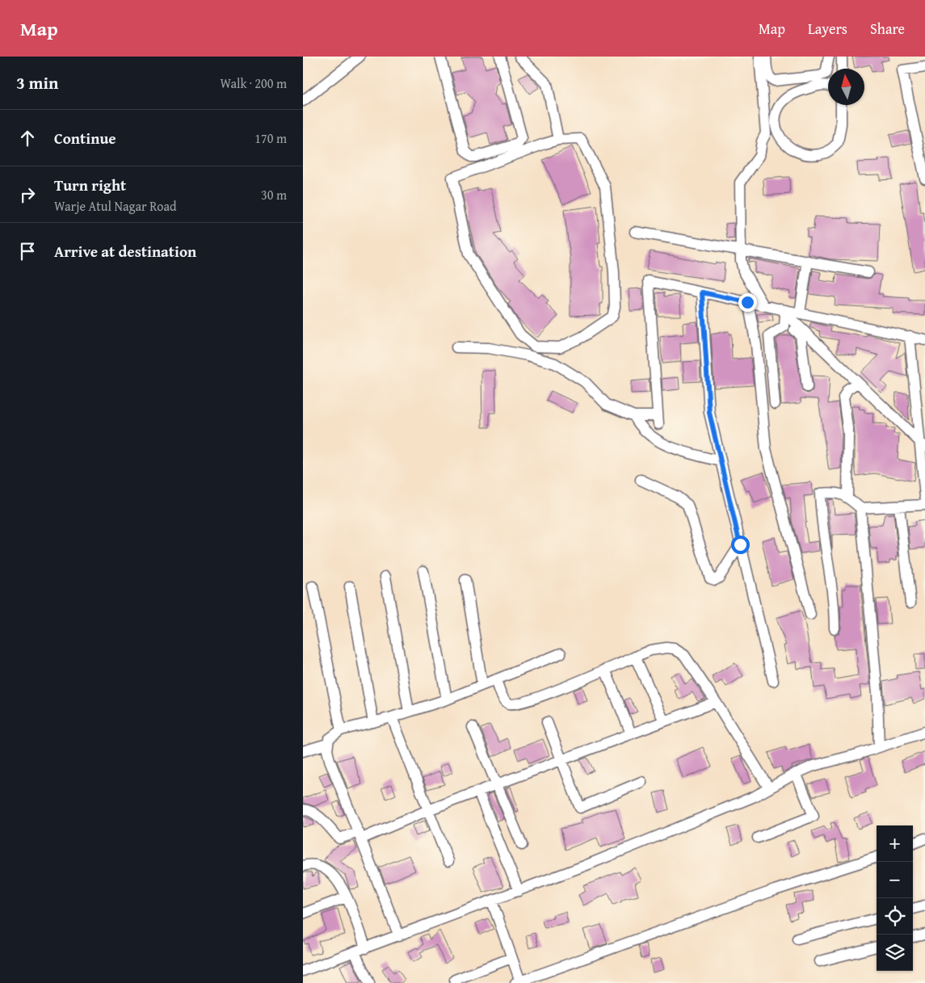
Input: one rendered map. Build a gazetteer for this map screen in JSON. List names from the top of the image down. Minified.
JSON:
{"north":"top","page":{"header":"Map","nav":["Map","Layers","Share"],"heading":["3 min","Walk · 200 m"],"list":[["Continue","170 m"],["Turn right","Warje Atul Nagar Road","30 m"],"Arrive at destination"],"map_buttons":["+","−"]}}
